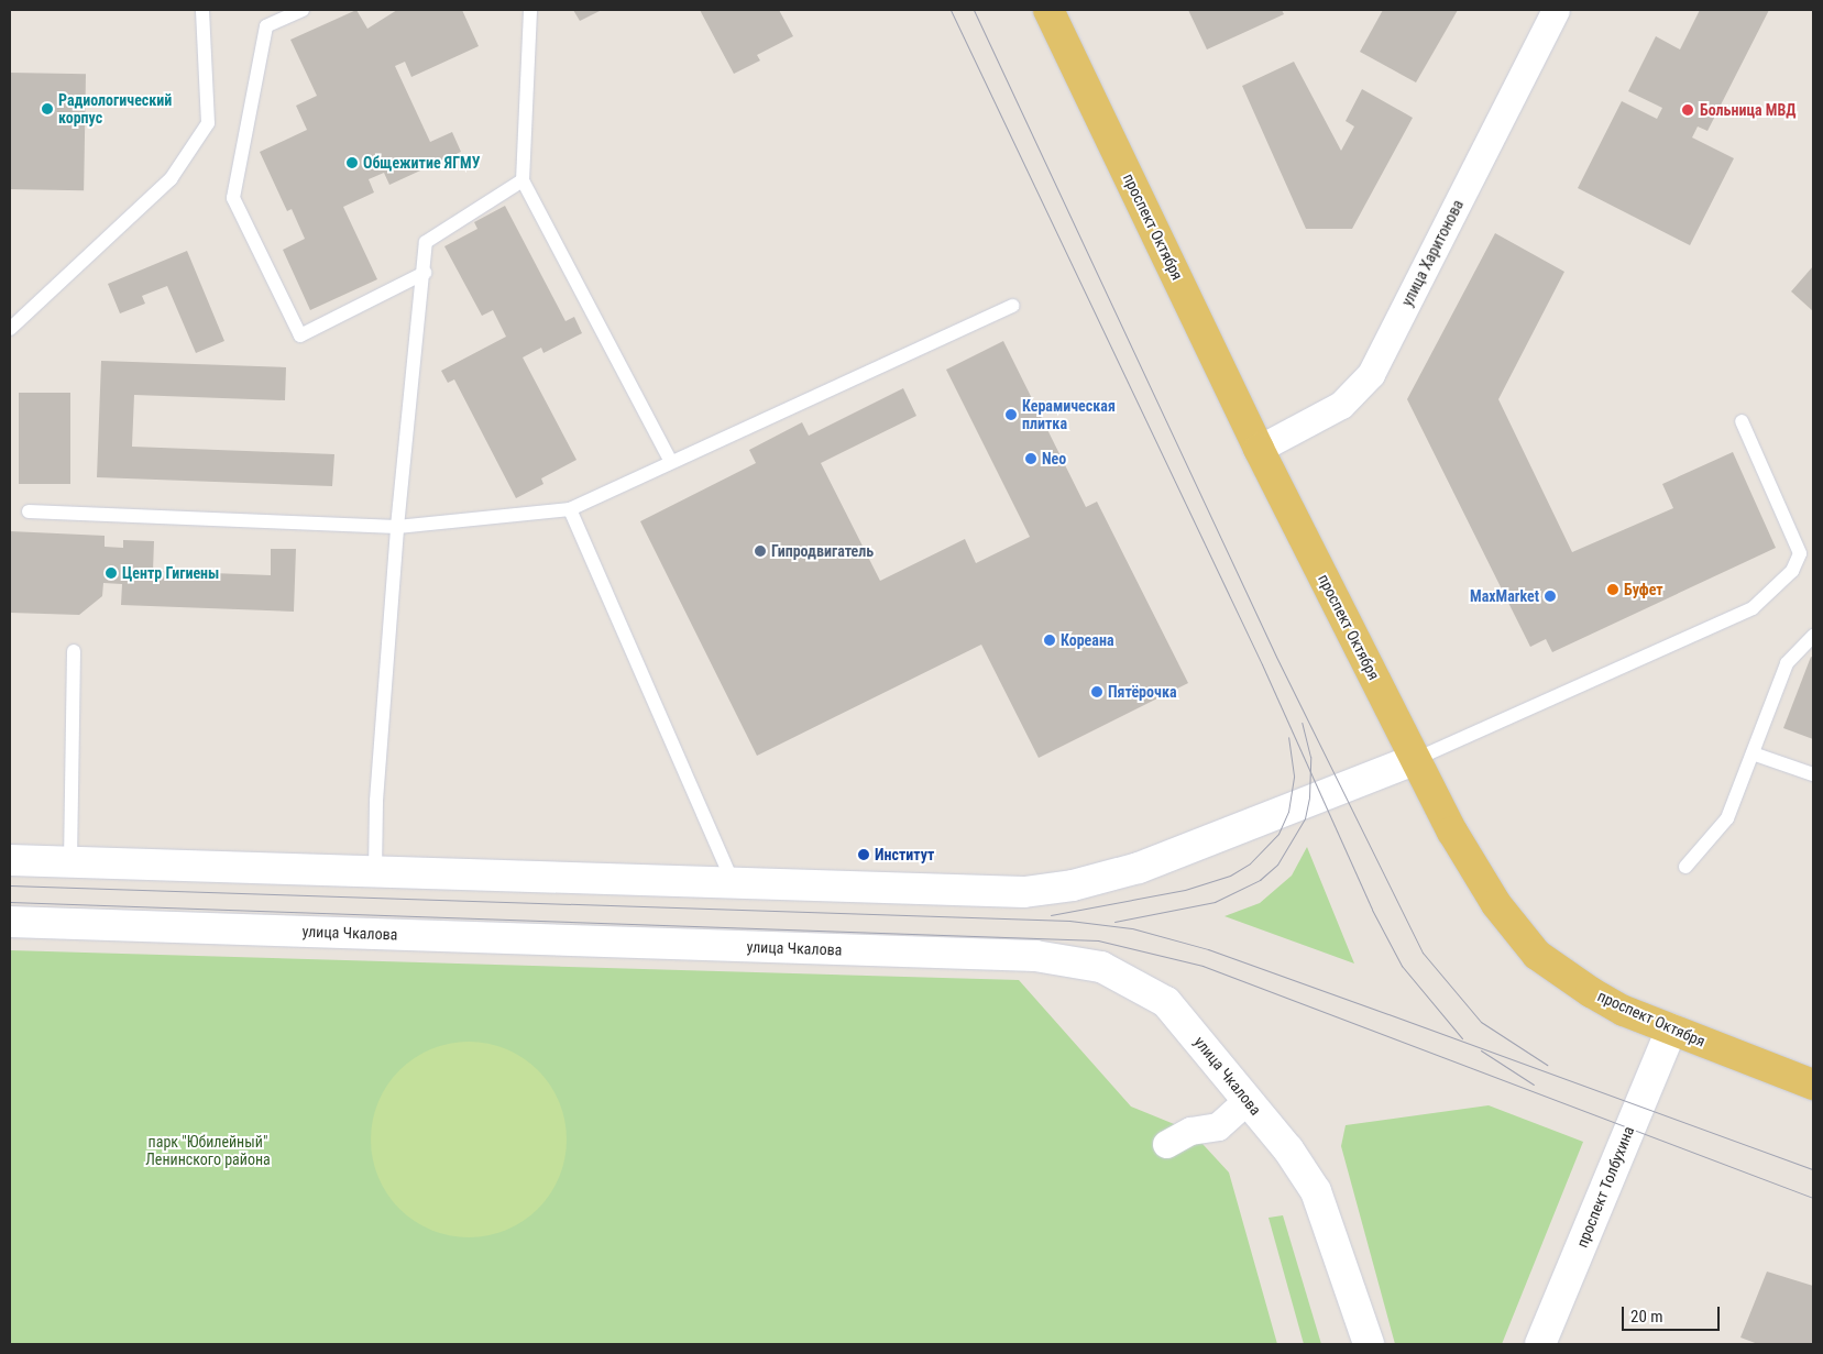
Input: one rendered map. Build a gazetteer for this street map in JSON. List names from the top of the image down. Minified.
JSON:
{"streets":{"main road":["проспект Октября","улица Чкалова","проспект Толбухина"],"street":["улица Харитонова"]},"crossings":[["проспект Октября","улица Харитонова"],["проспект Октября","проспект Толбухина"]],"parks":["парк \"Юбилейный\" Ленинского района"],"places":["Радиологический корпус","Больница МВД","Общежитие ЯГМУ","Керамическая плитка","Neo","Гипродвигатель","Центр Гигиены","Буфет","MaxMarket","Кореана","Пятёрочка","Институт"],"scale_bar":"20 m"}
